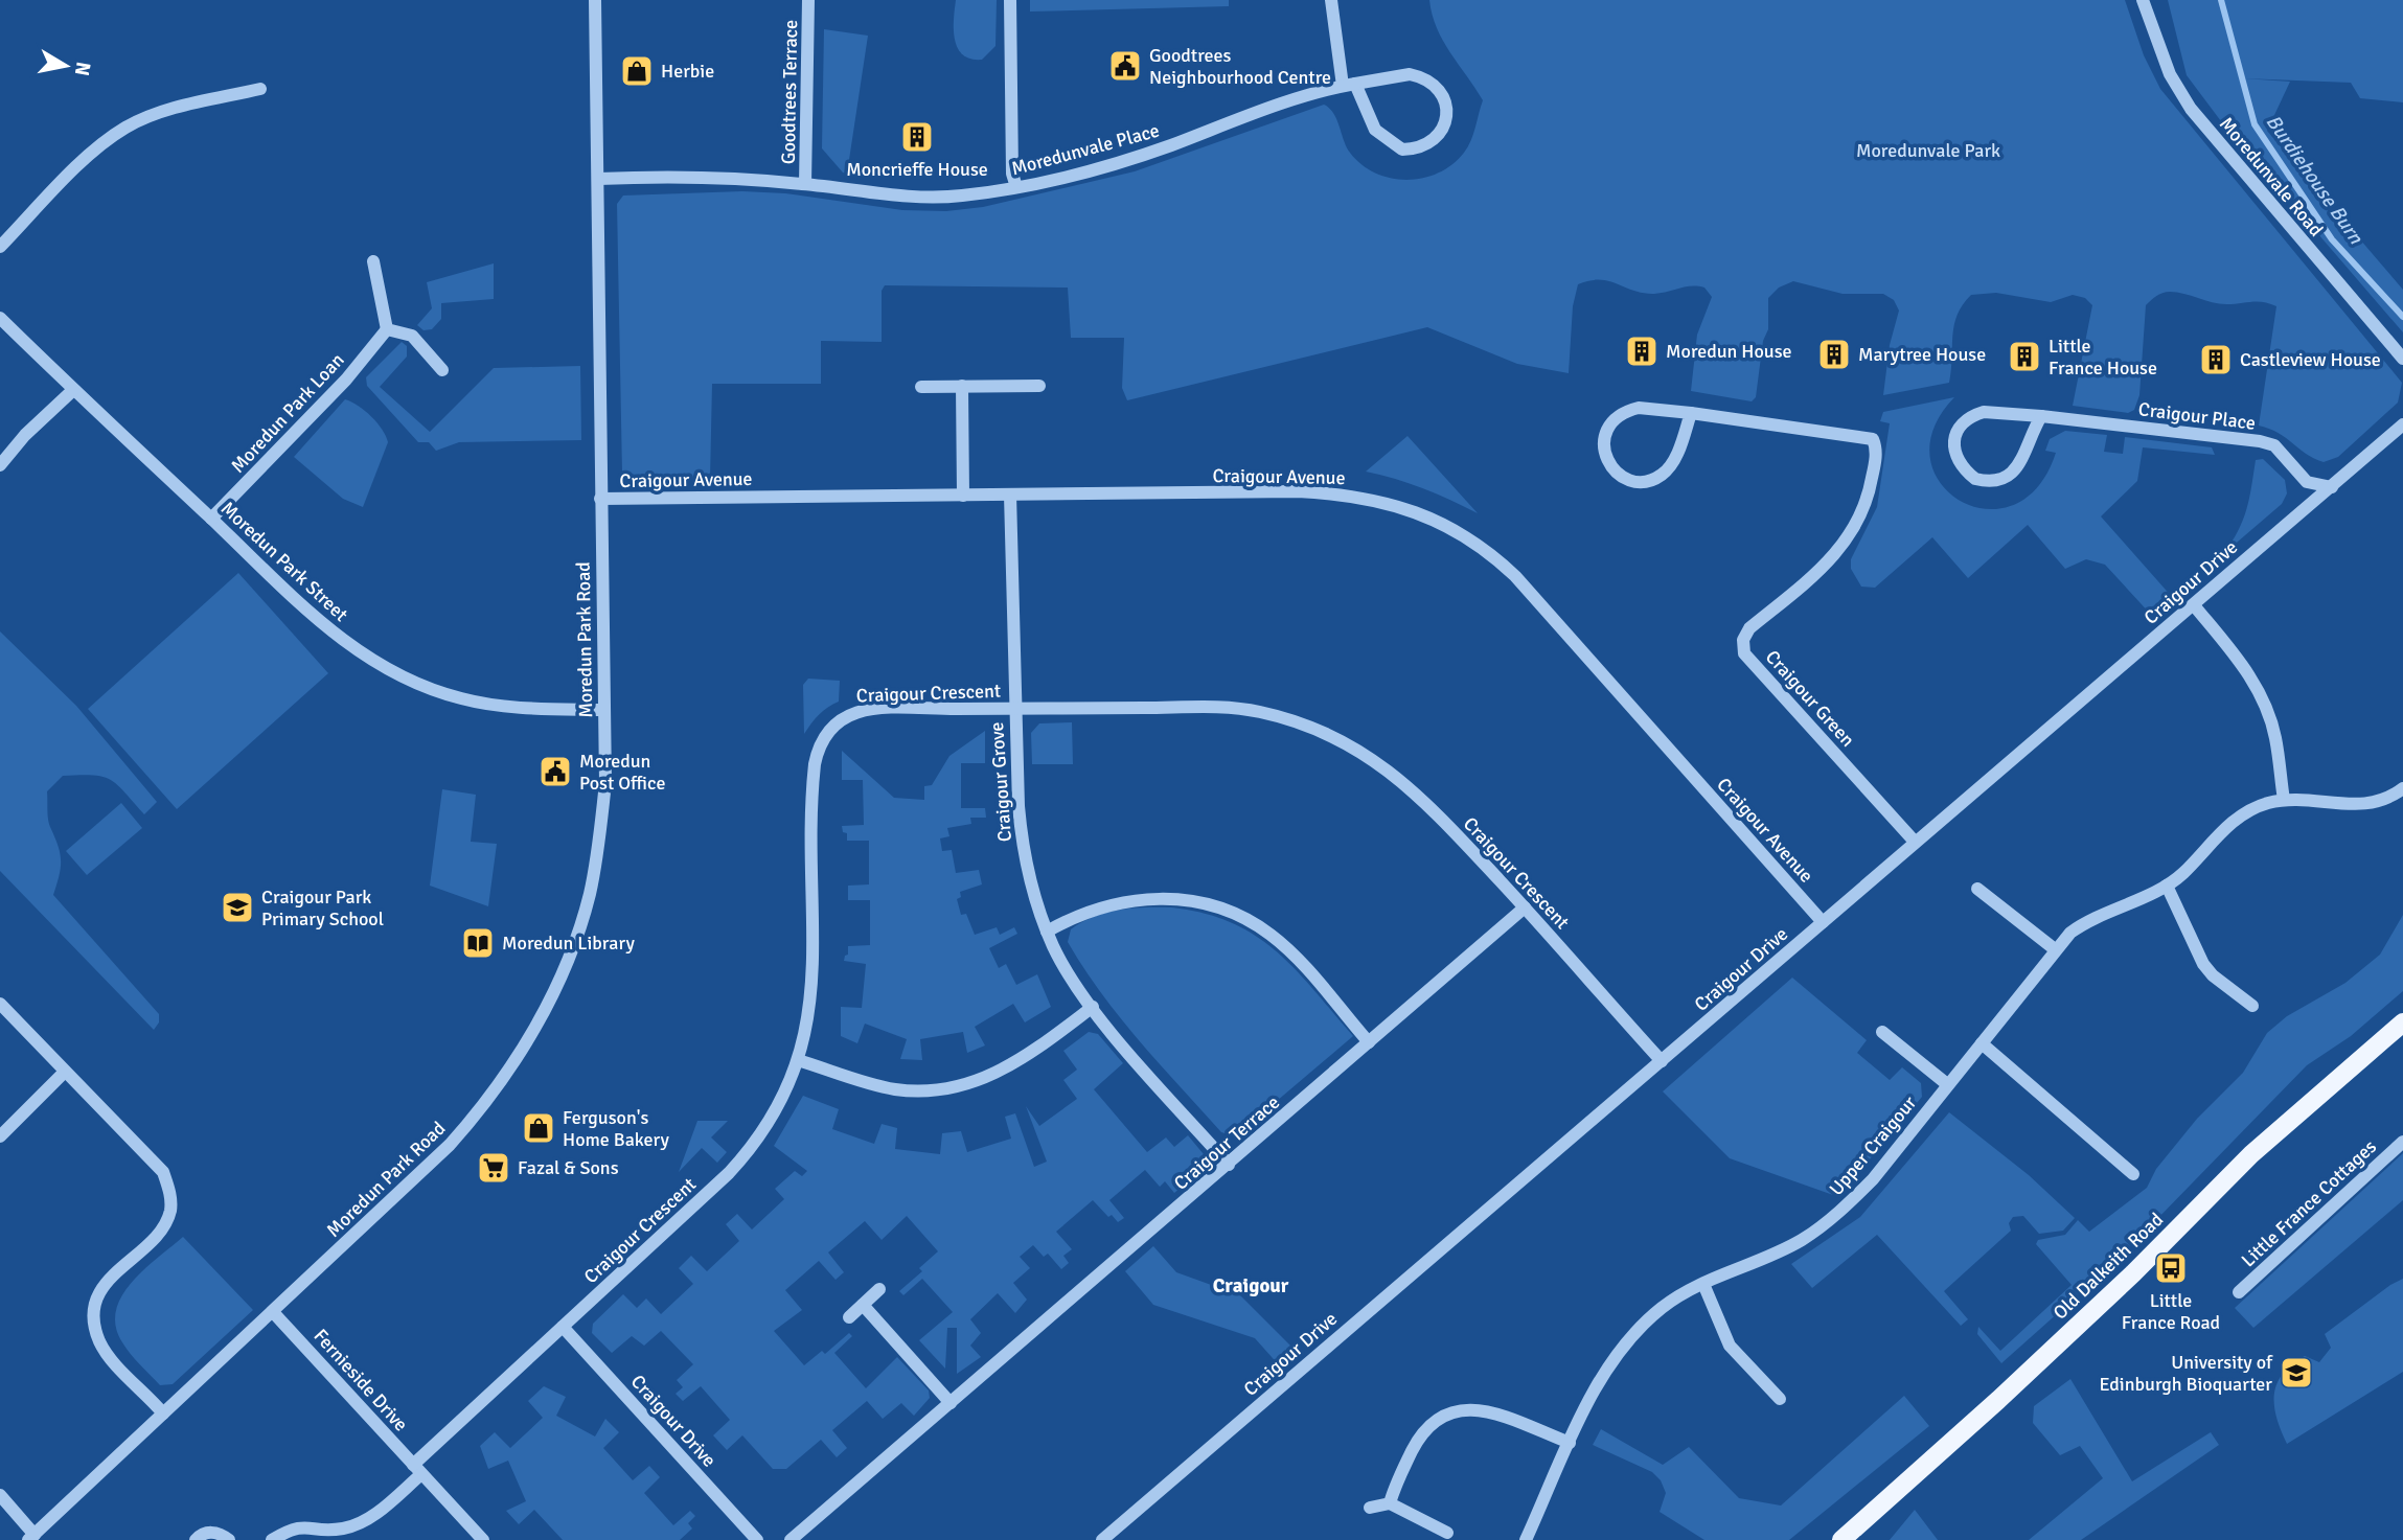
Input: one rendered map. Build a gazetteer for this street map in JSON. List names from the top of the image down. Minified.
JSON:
{"streets":{"main road":["Old Dalkeith Road"],"street":["Goodtrees Terrace","Moredunvale Place","Moredunvale Road","Moredun Park Loan","Craigour Place","Craigour Avenue","Moredun Park Street","Craigour Drive","Moredun Park Road","Craigour Crescent","Craigour Green","Craigour Grove","Craigour Terrace","Upper Craigour","Little France Cottages","Fernieside Drive"]},"crossings":[["Goodtrees Terrace","Moredunvale Place"],["Moredunvale Place","Moredun Park Road"],["Moredun Park Loan","Moredun Park Street"],["Craigour Place","Craigour Drive"],["Craigour Avenue","Craigour Drive"],["Craigour Avenue","Moredun Park Road"],["Craigour Avenue","Craigour Grove"],["Moredun Park Street","Moredun Park Road"],["Craigour Drive","Craigour Crescent"],["Craigour Drive","Craigour Green"],["Moredun Park Road","Fernieside Drive"],["Craigour Crescent","Craigour Grove"],["Craigour Crescent","Craigour Terrace"],["Craigour Crescent","Fernieside Drive"],["Craigour Grove","Craigour Terrace"]],"districts":["Craigour"],"water":["Burdiehouse Burn"],"parks":["Moredunvale Park"],"places":{"public building":["Goodtrees Neighbourhood Centre","Moredun Post Office"],"shop":["Herbie","Ferguson's Home Bakery"],"building":["Moncrieffe House","Moredun House","Marytree House","Little France House","Castleview House"],"school or university":["Craigour Park Primary School","University of Edinburgh Bioquarter"],"library":["Moredun Library"],"supermarket":["Fazal & Sons"],"bus stop":["Little France Road"]},"north":"right"}
